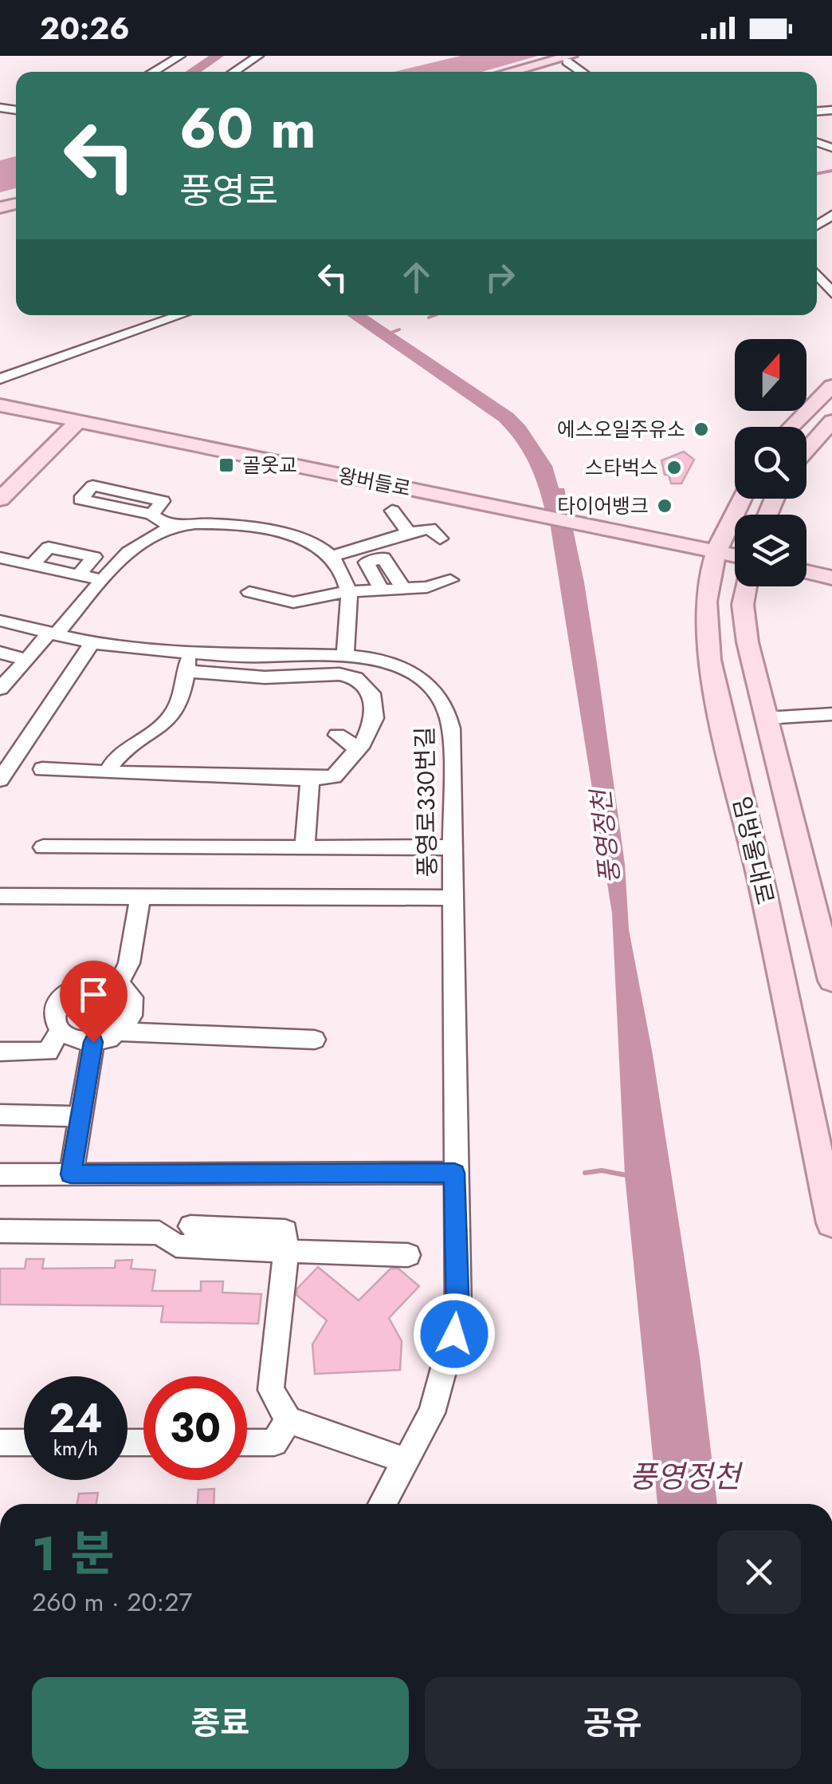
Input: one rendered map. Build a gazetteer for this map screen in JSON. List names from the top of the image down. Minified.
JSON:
{"streets":{"main road":["왕버들로","임방울대로"],"street":["풍영로330번길"]},"crossings":[["왕버들로","임방울대로"]],"water":["풍영정천"],"places":{"other":["에스오일주유소","스타벅스","타이어뱅크"],"transit":["골옷교"]},"north":"top","page":{"status":"20:26","turn":["60 m","풍영로"],"speed":"24 km/h","limit":"30","heading":["1 분","260 m · 20:27"],"buttons":["종료","공유"]}}
